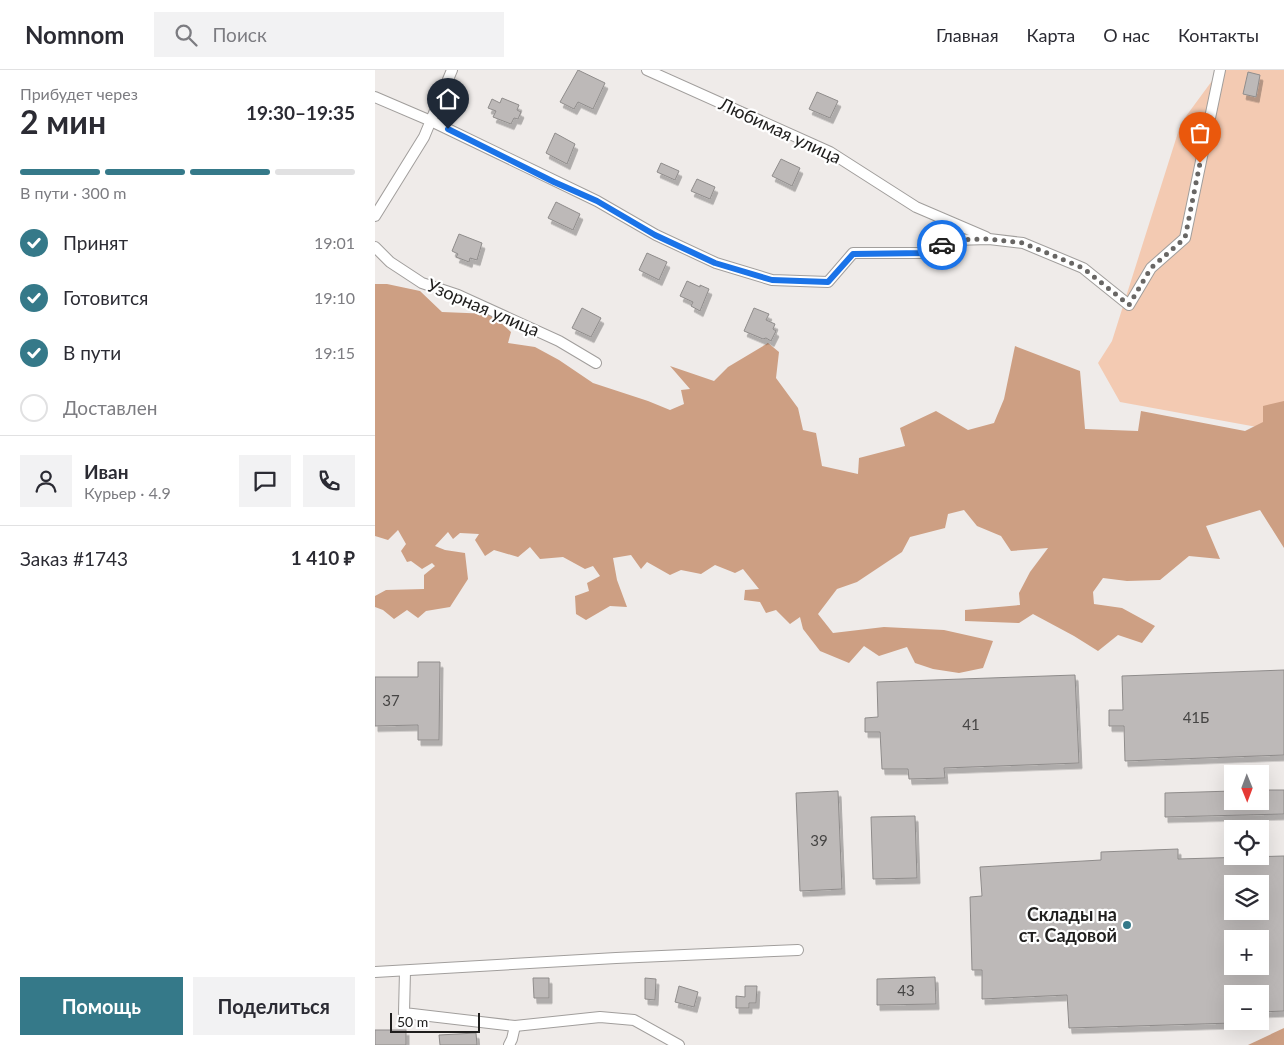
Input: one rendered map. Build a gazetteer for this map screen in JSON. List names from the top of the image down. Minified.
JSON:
{"streets":{"street":["Любимая улица","Узорная улица"]},"places":["Склады на ст. Садовой"],"house_numbers":["37","41Б","41","39","43"],"scale_bar":"50 m","north":"bottom","page":{"header":"Nomnom","search":"Поиск","nav":["Главная","Карта","О нас","Контакты"],"heading":["2 мин","Прибудет через","19:30–19:35"],"panel":["Иван","Курьер · 4.9","Заказ #1743","1 410 ₽"],"bar":"В пути · 300 m","list":[["Принят","19:01"],["Готовится","19:10"],["В пути","19:15"],"Доставлен"],"map_buttons":["+","−"],"buttons":["Помощь","Поделиться"],"scale":"50 m"}}
